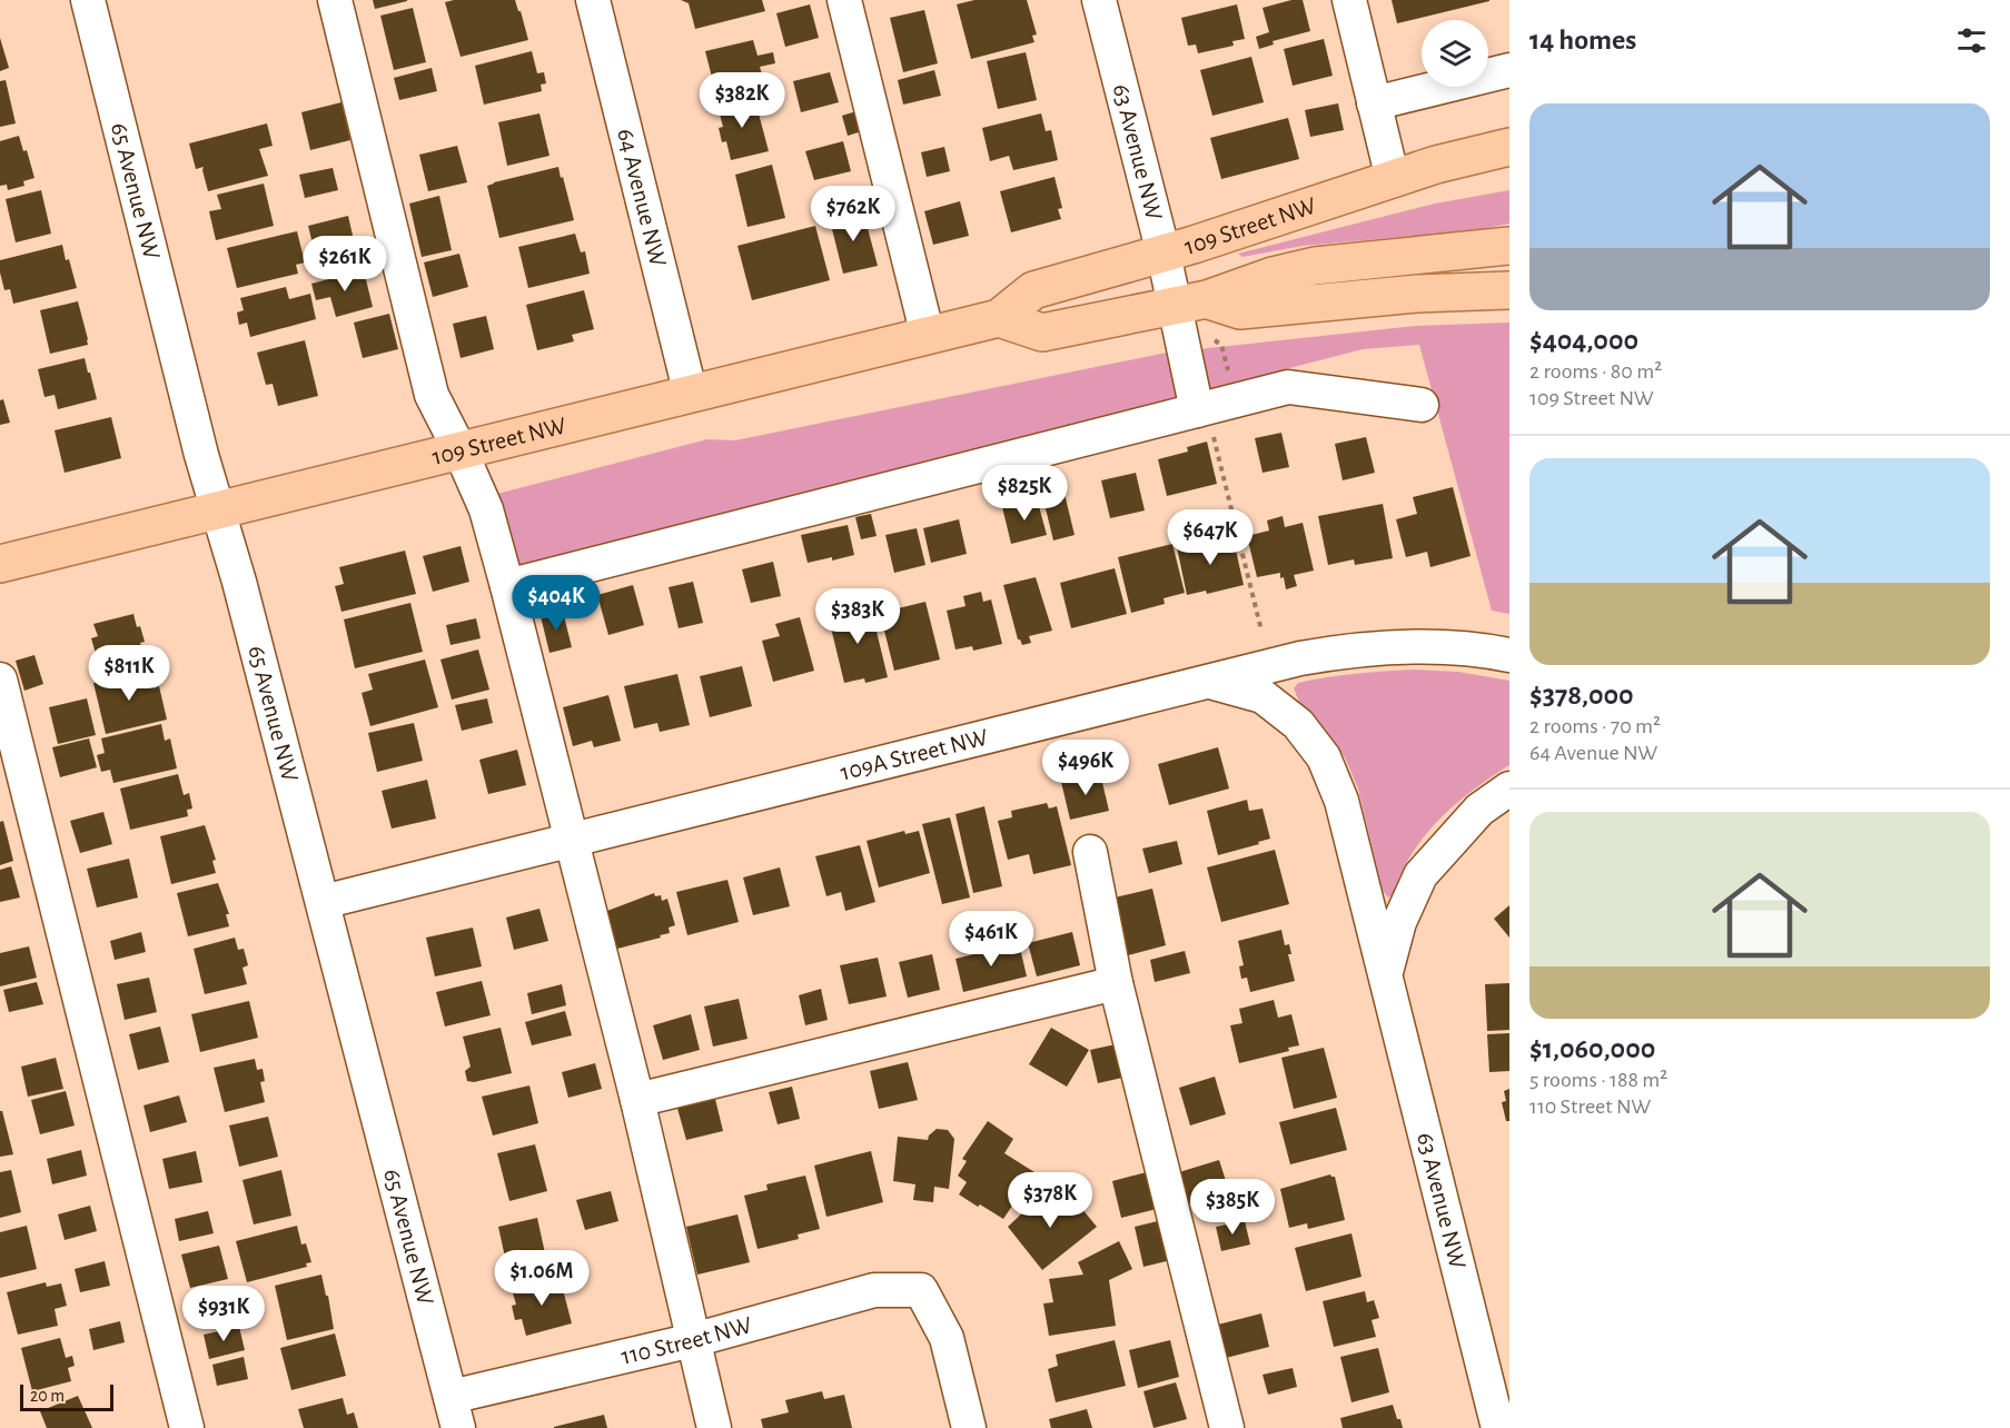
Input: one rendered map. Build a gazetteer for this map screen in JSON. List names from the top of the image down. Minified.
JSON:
{"streets":{"main road":["109 Street NW"],"street":["63 Avenue NW","65 Avenue NW","64 Avenue NW","109A Street NW","110 Street NW"]},"crossings":[["63 Avenue NW","109 Street NW"],["63 Avenue NW","109A Street NW"],["65 Avenue NW","109 Street NW"],["65 Avenue NW","109A Street NW"],["65 Avenue NW","110 Street NW"],["64 Avenue NW","109 Street NW"]],"scale_bar":"20 m","page":{"heading":"14 homes","price":["$382K","$762K","$261K","$825K","$647K","$404K","$383K","$811K","$496K","$461K","$378K","$385K","$1.06M","$931K"],"list":[{"name":"$404,000","note":"2 rooms · 80 m² · 109 Street NW"},{"name":"$378,000","note":"2 rooms · 70 m² · 64 Avenue NW"},{"name":"$1,060,000","note":"5 rooms · 188 m² · 110 Street NW"}],"scale":"20 m"}}
